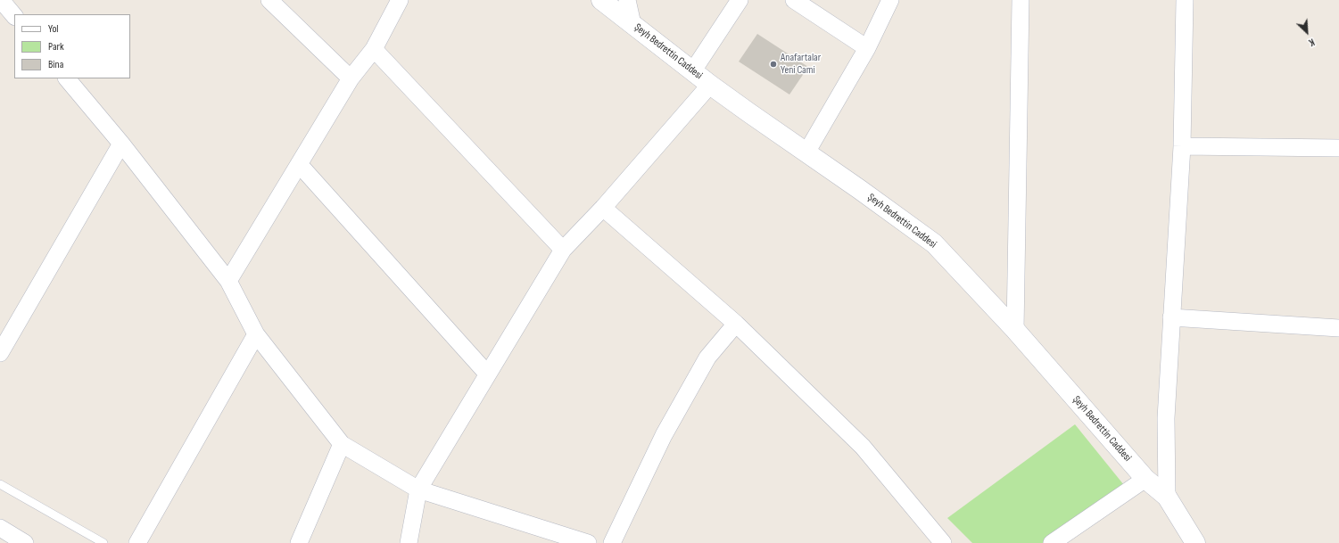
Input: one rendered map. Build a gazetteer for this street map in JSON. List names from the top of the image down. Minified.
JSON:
{"streets":{"main road":["Şeyh Bedrettin Caddesi"]},"places":["Anafartalar Yeni Cami"],"legend":["Yol","Park","Bina"],"north":"bottom right"}
